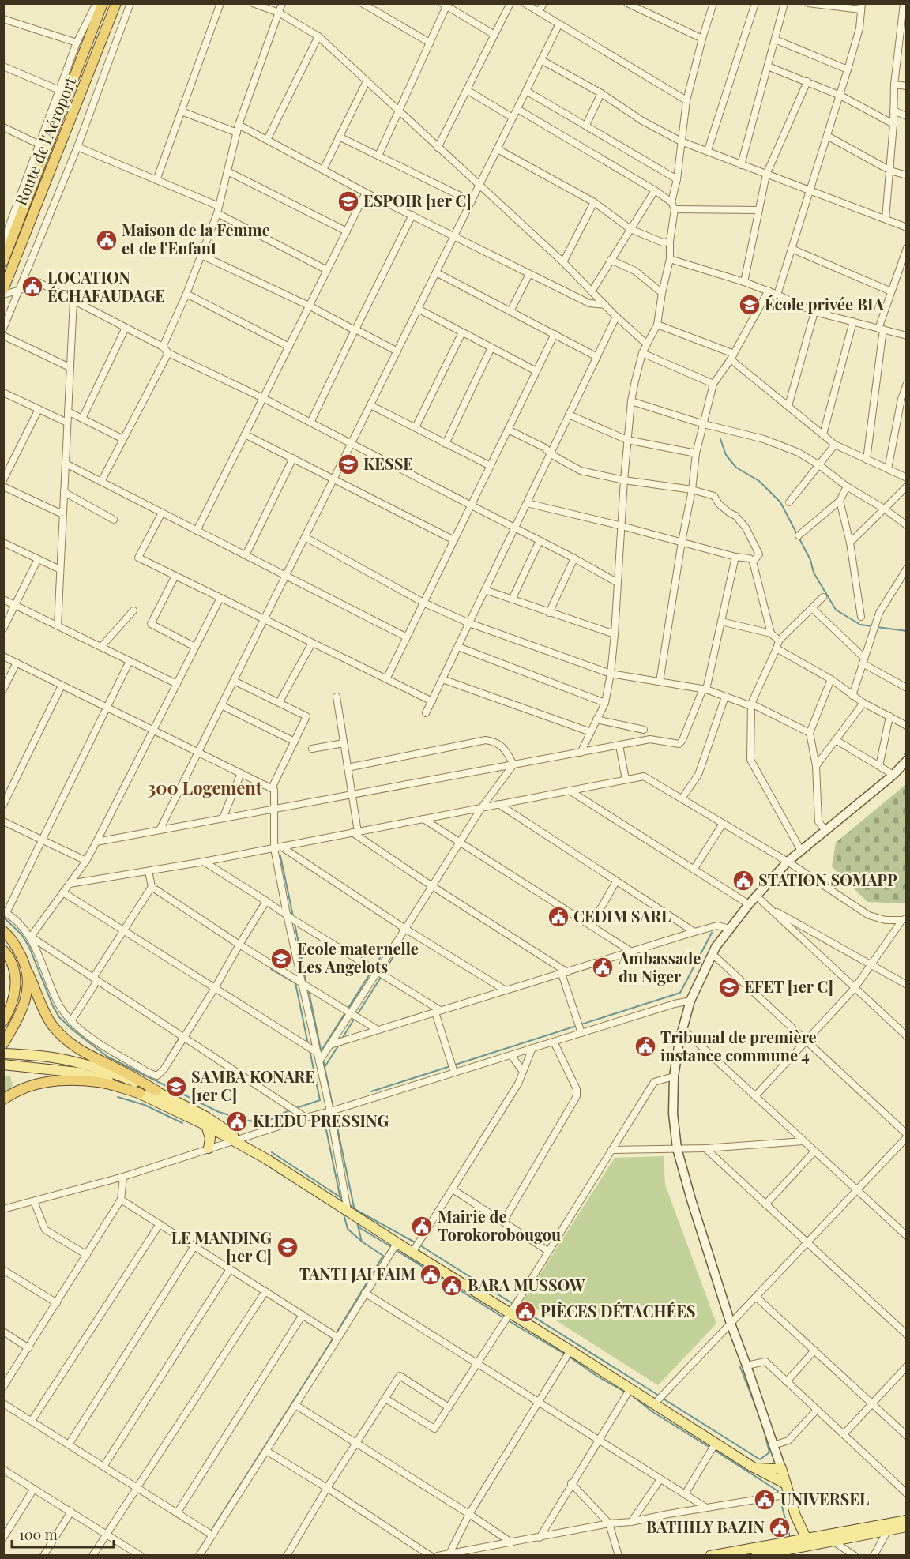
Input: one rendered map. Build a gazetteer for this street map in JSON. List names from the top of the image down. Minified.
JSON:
{"streets":{"highway":["Route de l'Aéroport"]},"districts":["300 Logement"],"places":{"school or university":["ESPOIR [1er C]","École privée BIA","KESSE","Ecole maternelle Les Angelots","EFET [1er C]","SAMBA KONARE [1er C]","LE MANDING [1er C]"],"public building":["Maison de la Femme et de l'Enfant","LOCATION ÉCHAFAUDAGE","STATION SOMAPP","CEDIM SARL","Ambassade du Niger","Tribunal de première instance commune 4","KLEDU PRESSING","Mairie de Torokorobougou","TANTI JAI FAIM","BARA MUSSOW","PIÈCES DÉTACHÉES","UNIVERSEL","BATHILY BAZIN"]},"scale_bar":"100 m"}
